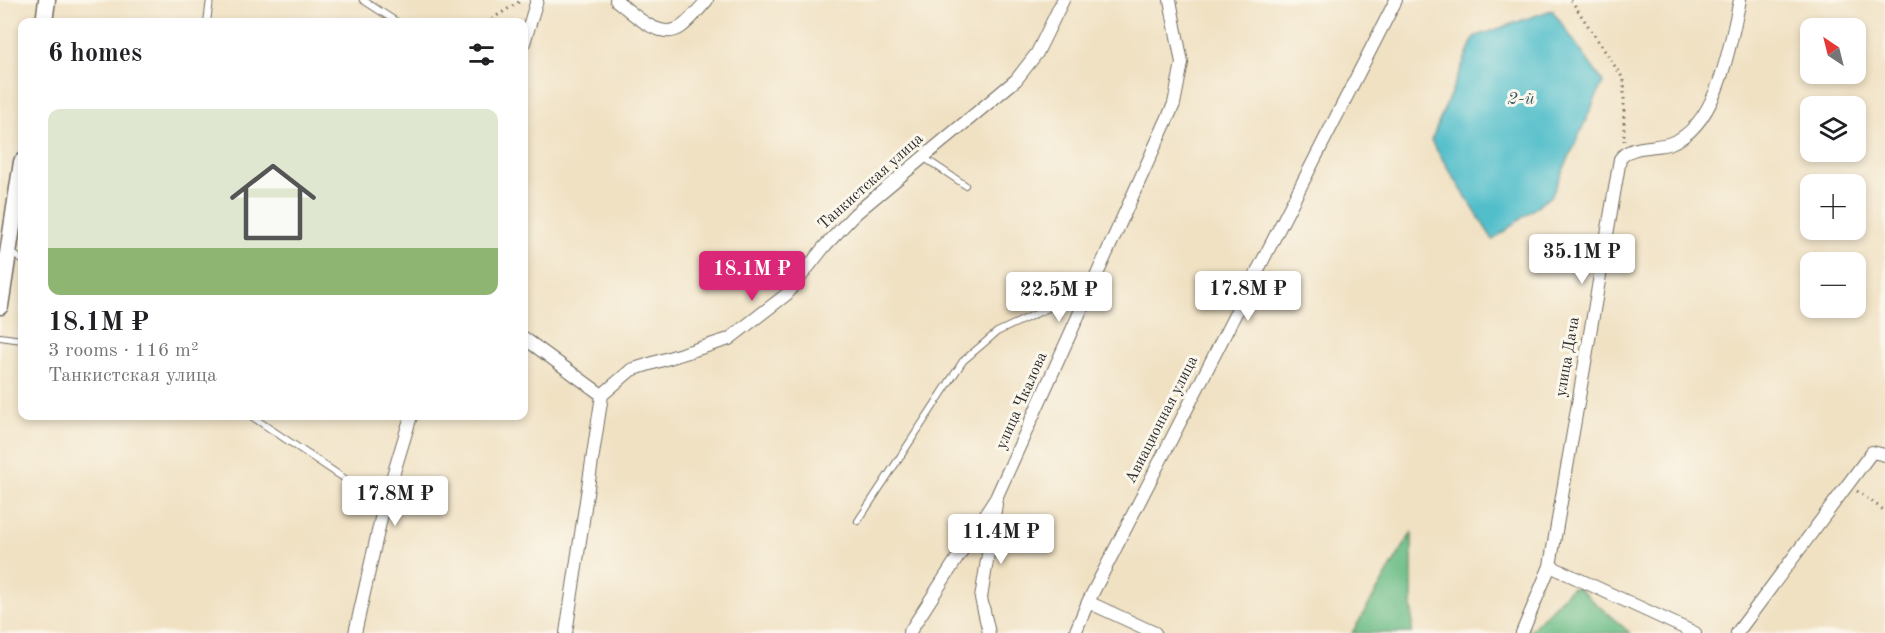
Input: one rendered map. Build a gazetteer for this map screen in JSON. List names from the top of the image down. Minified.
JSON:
{"streets":{"street":["Танкистская улица","улица Дача","улица Чкалова","Авиационная улица"]},"water":["2-й"],"north":"top left","page":{"map_buttons":["+","−"],"heading":"6 homes","list":[{"name":"18.1M ₽","note":"3 rooms · 116 m² · Танкистская улица"}],"price":["35.1M ₽","18.1M ₽","17.8M ₽","22.5M ₽","17.8M ₽","11.4M ₽"]}}
